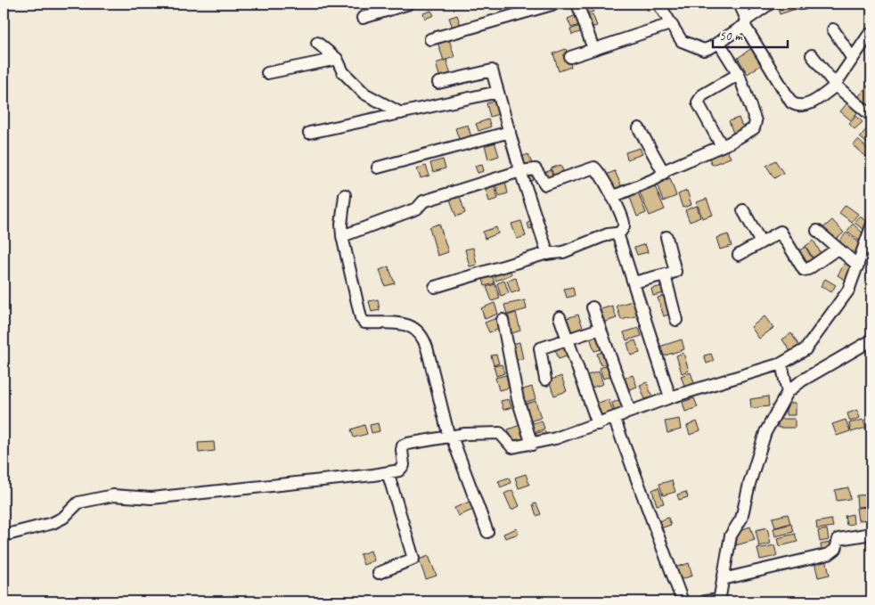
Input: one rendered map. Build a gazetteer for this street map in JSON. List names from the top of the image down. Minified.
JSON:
{"scale_bar":"50 m"}
